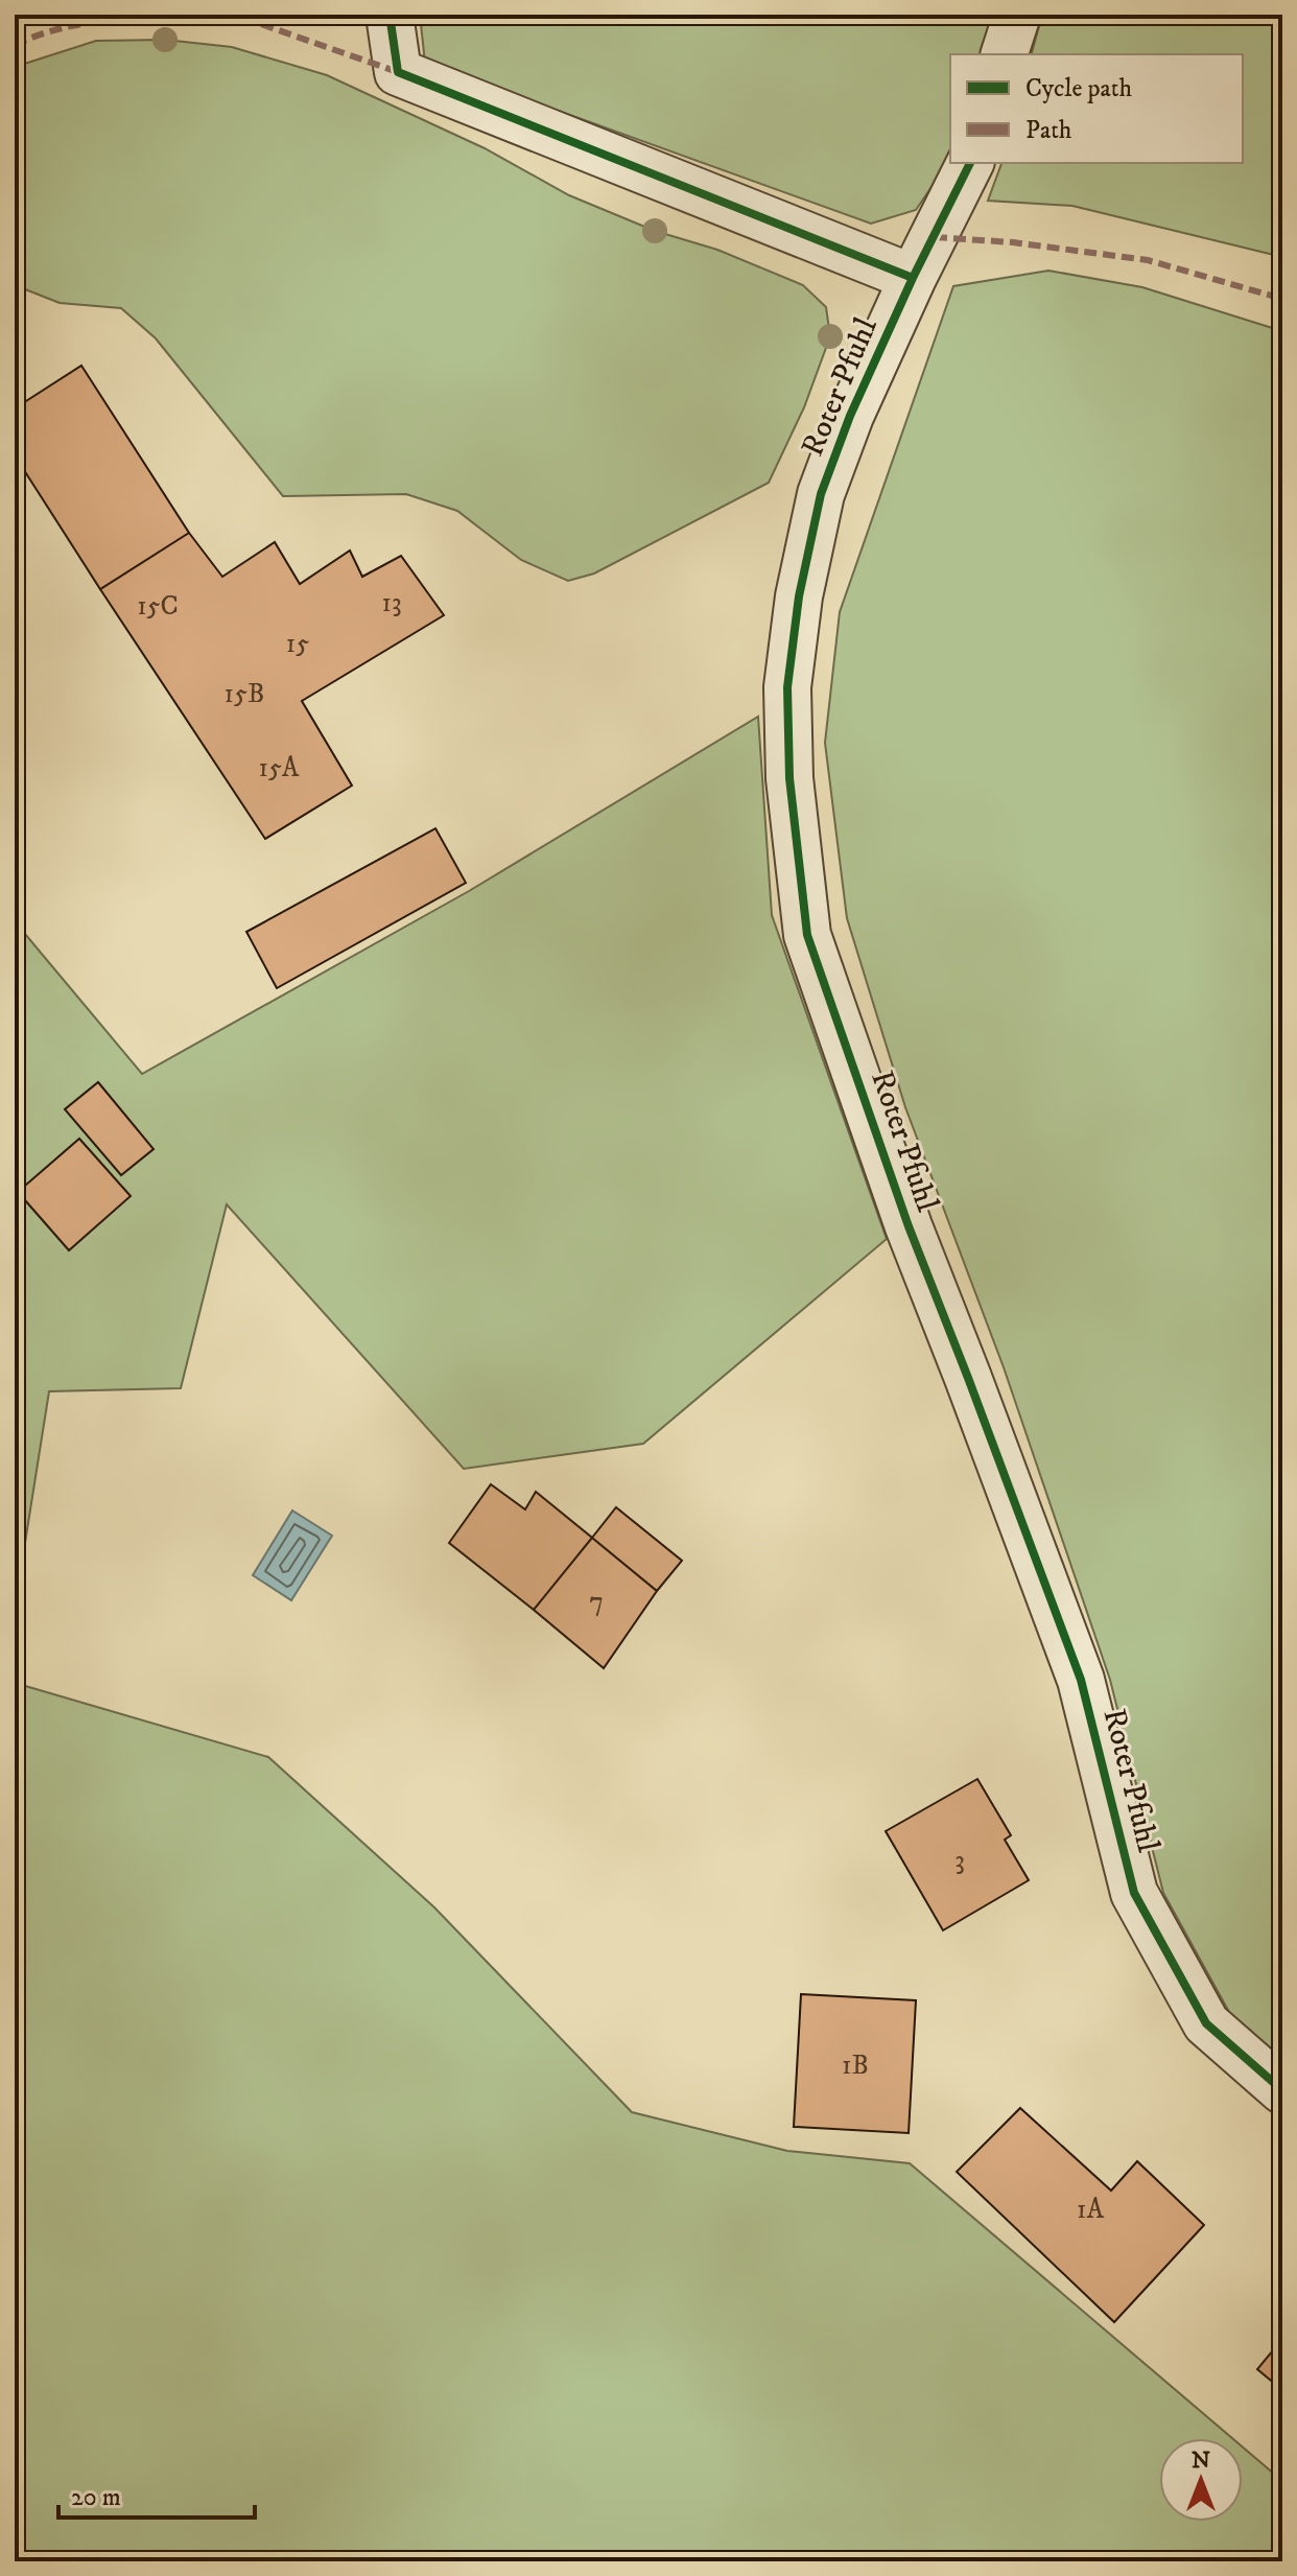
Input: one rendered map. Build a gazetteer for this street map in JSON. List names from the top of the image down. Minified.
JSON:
{"streets":{"street":["Roter Pfuhl"]},"house_numbers":["13","15C","15","15B","15A","7","3","1B","1A"],"legend":["Cycle path","Path"],"scale_bar":"20 m","north":"top"}
